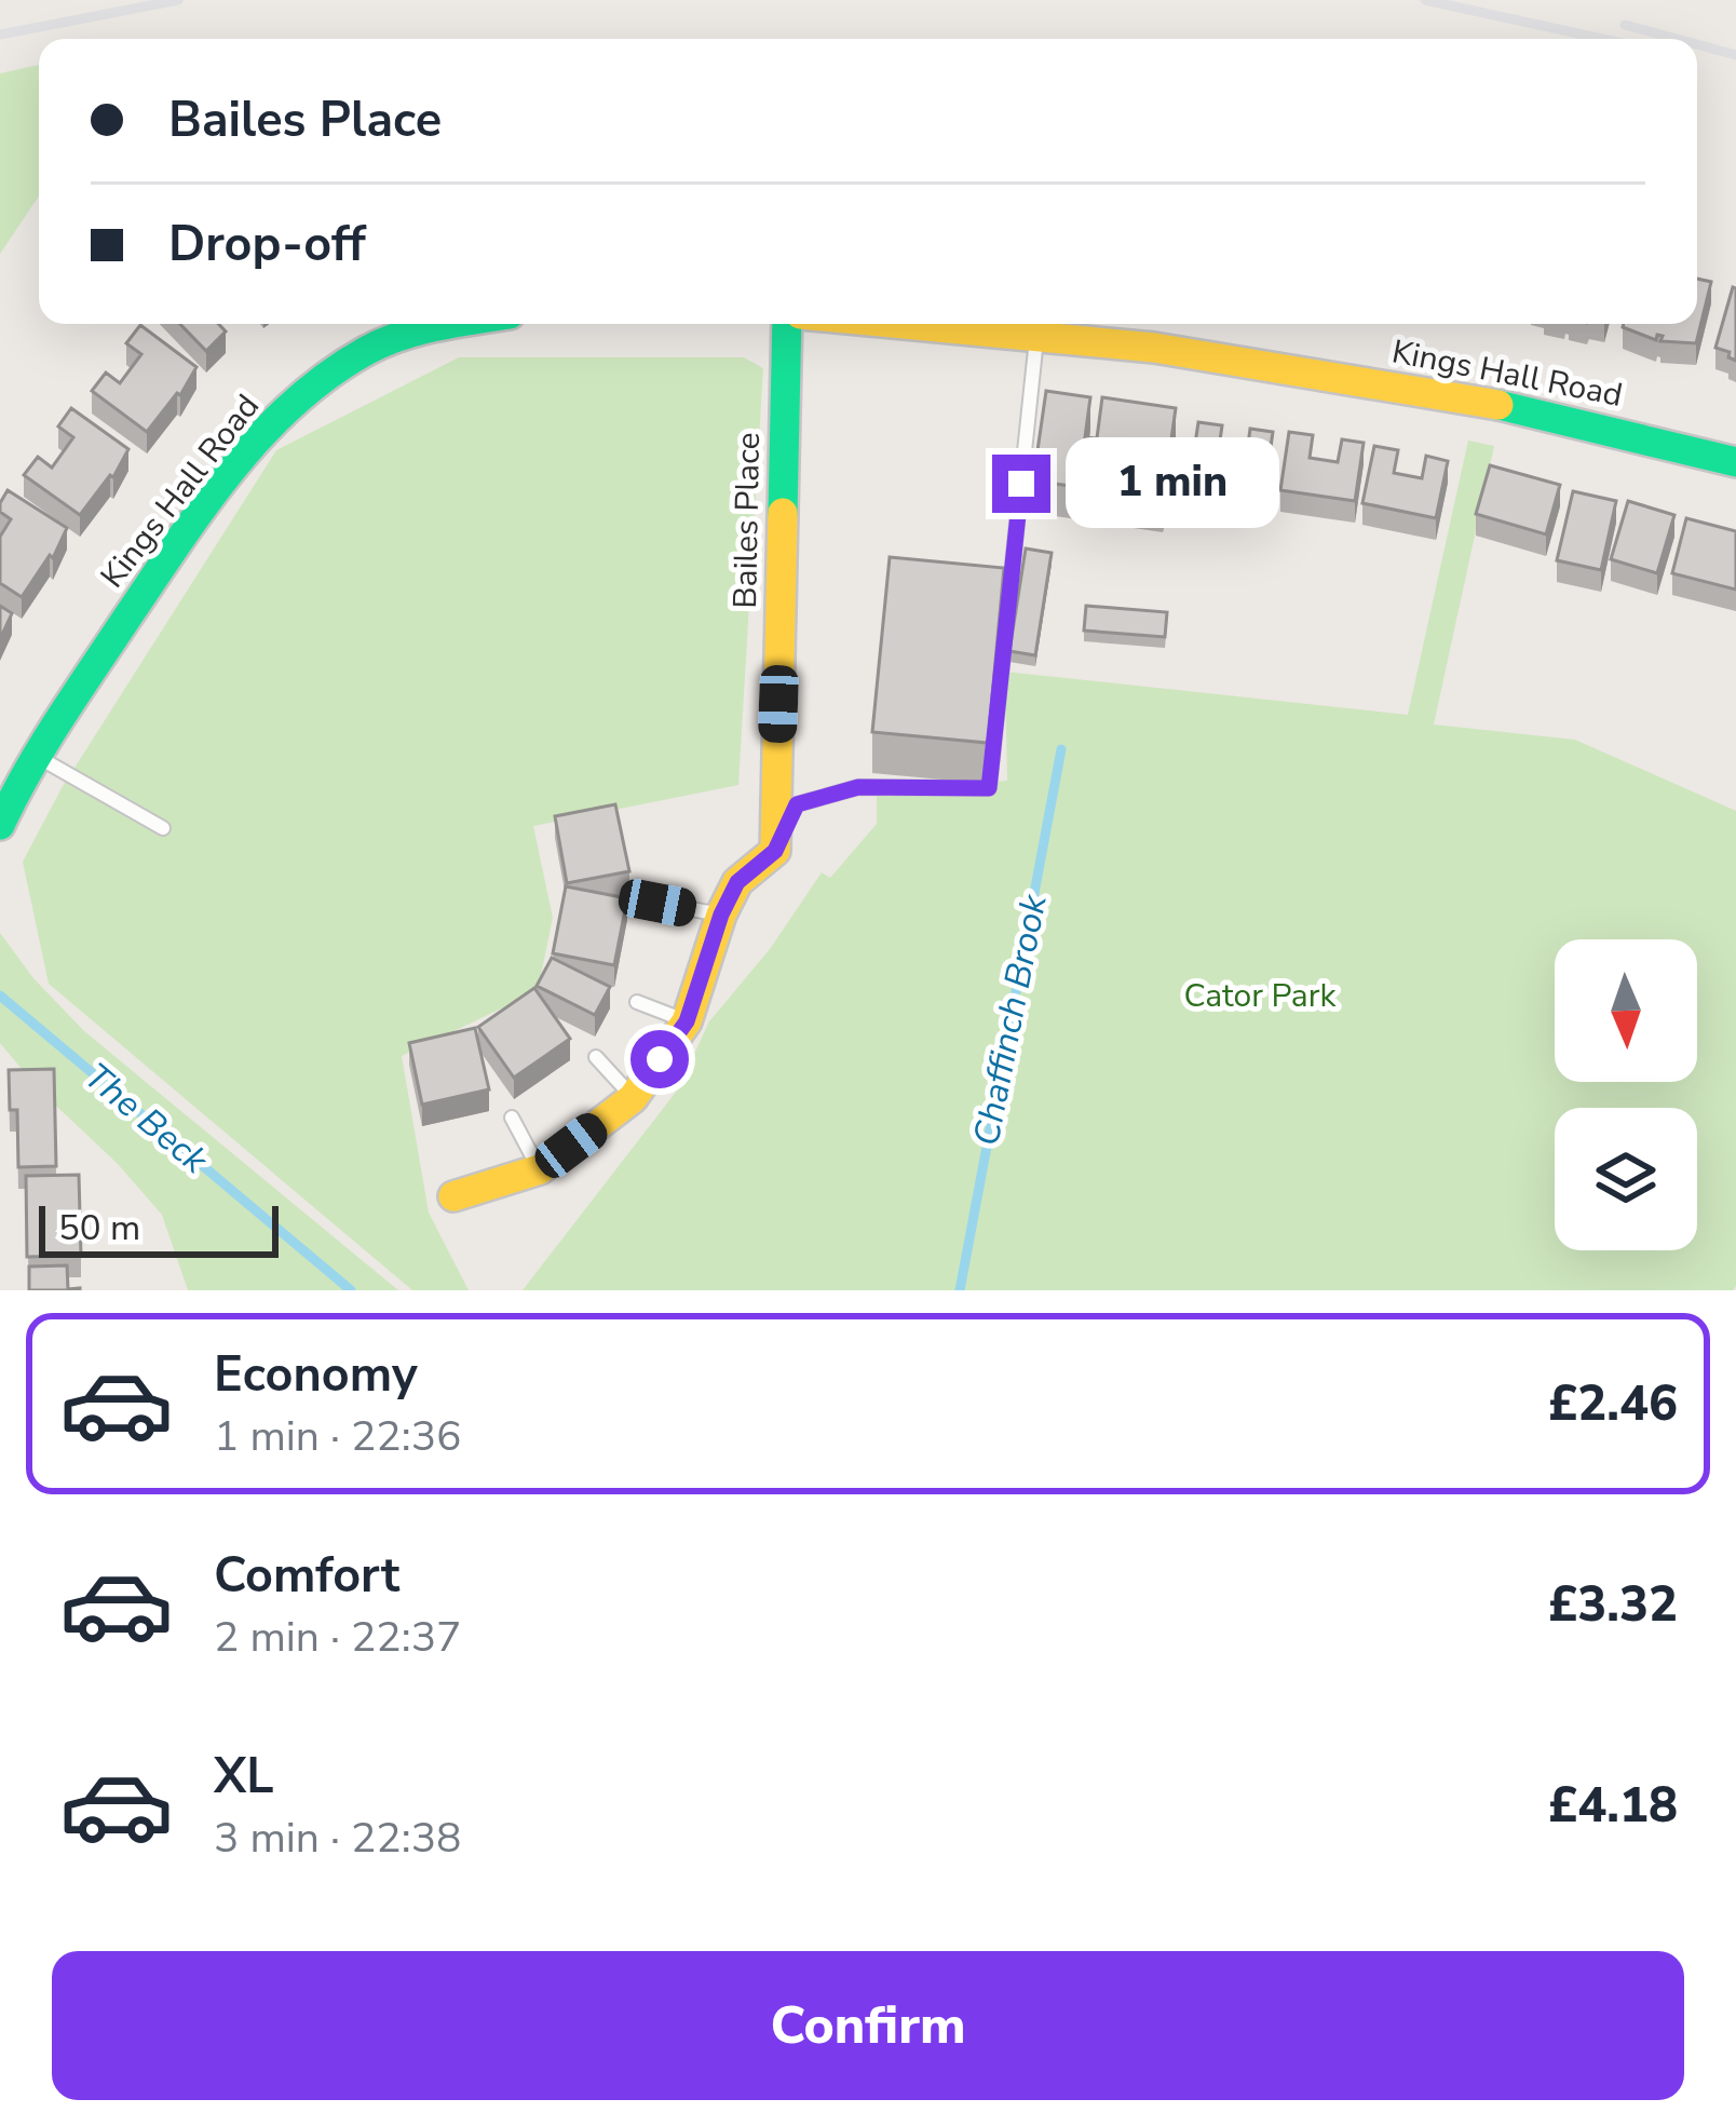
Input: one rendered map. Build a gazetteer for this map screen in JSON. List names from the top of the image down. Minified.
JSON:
{"streets":{"street":["Kings Hall Road","Bailes Place"]},"water":["Chaffinch Brook","The Beck"],"parks":["Cator Park"],"scale_bar":"50 m","north":"bottom","page":{"banner":["Bailes Place","Drop-off"],"bubble":"1 min","scale":"50 m","list":[{"name":"Economy","note":"1 min · 22:36","value":"£2.46"},{"name":"Comfort","note":"2 min · 22:37","value":"£3.32"},{"name":"XL","note":"3 min · 22:38","value":"£4.18"}],"buttons":"Confirm"}}
